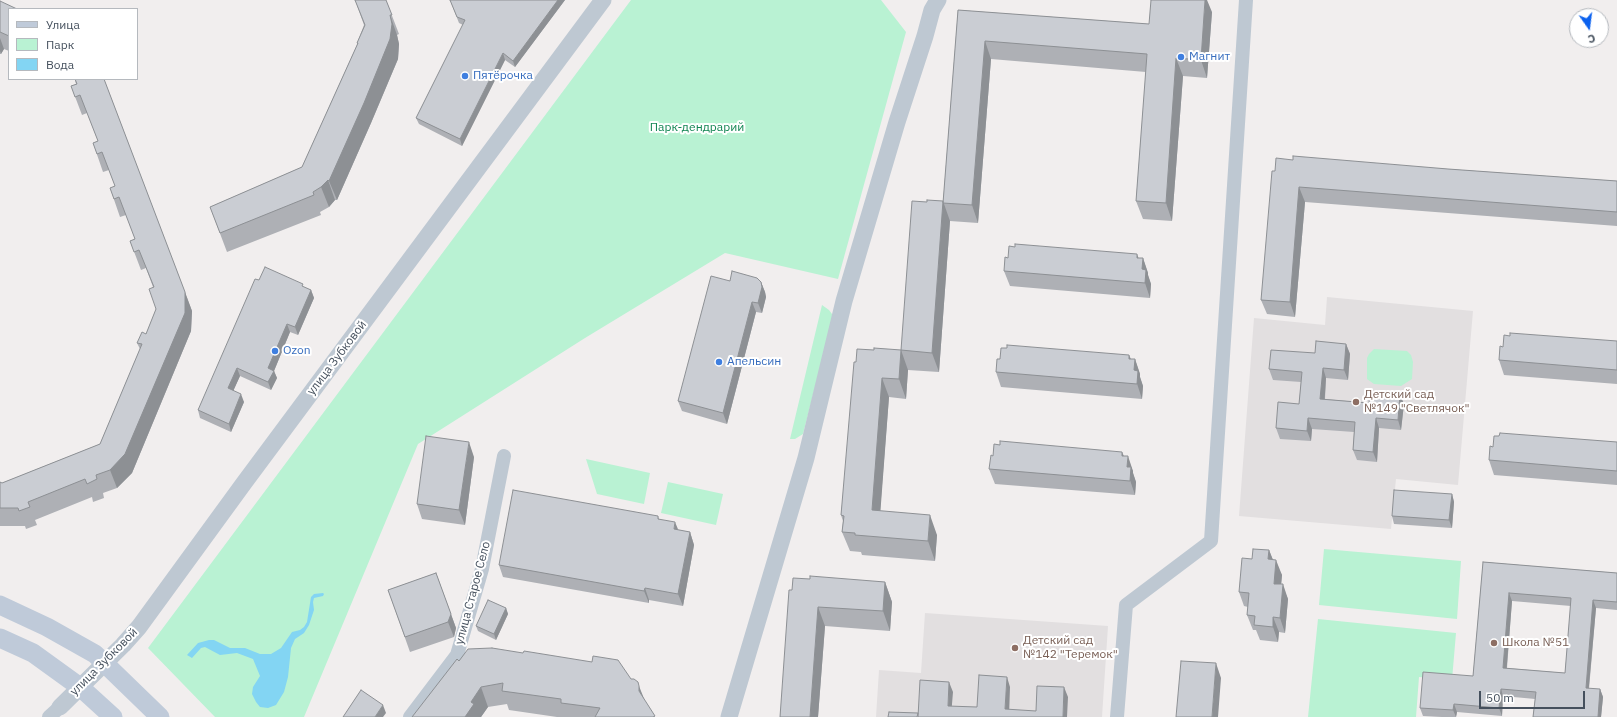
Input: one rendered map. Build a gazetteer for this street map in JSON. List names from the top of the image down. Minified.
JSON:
{"streets":{"street":["улица Зубковой","улица Старое Село"]},"parks":["Парк-дендрарий"],"places":["Магнит","Пятёрочка","Ozon","Апельсин","Детский сад №149 \"Светлячок\"","Школа №51","Детский сад №142 \"Теремок\""],"legend":["Улица","Парк","Вода"],"scale_bar":"50 m","north":"bottom"}
